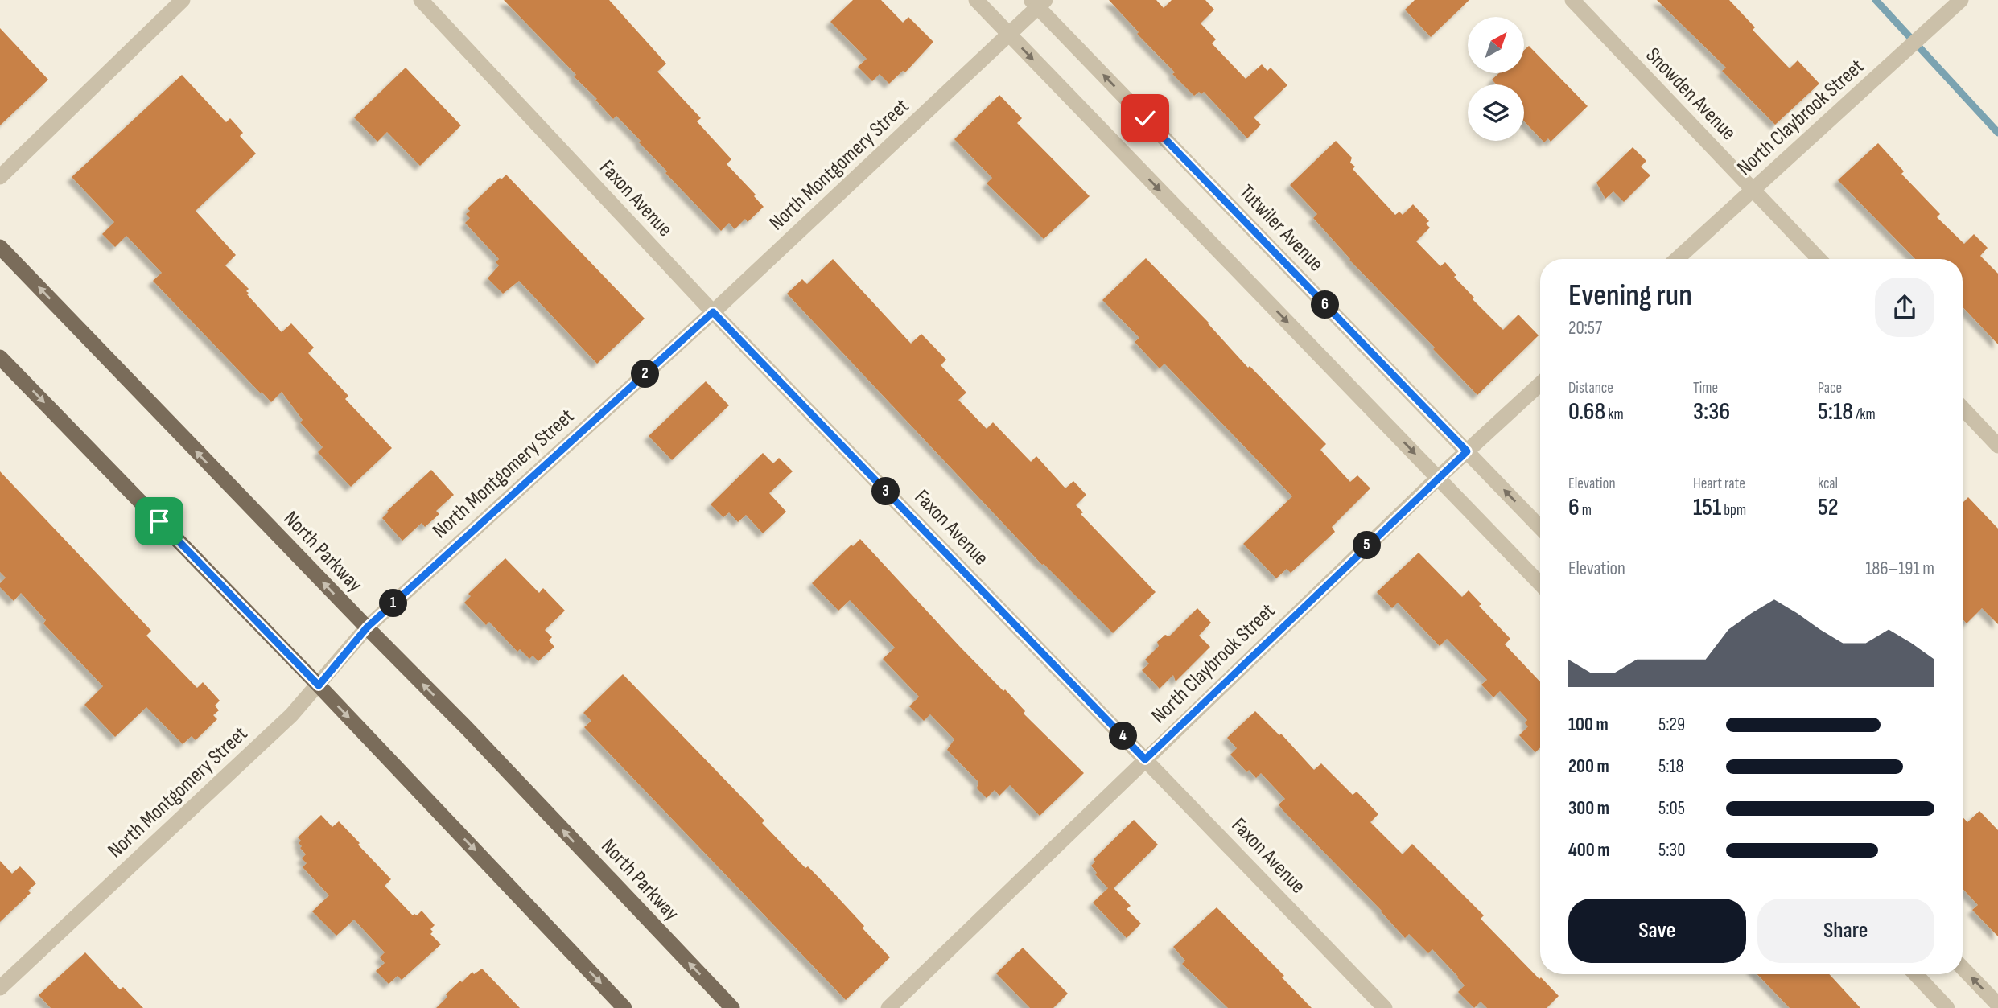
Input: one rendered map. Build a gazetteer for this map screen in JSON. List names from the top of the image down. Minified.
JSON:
{"streets":{"main road":["North Parkway"],"street":["Snowden Avenue","North Claybrook Street","North Montgomery Street","Faxon Avenue","Tutwiler Avenue"]},"crossings":[["Snowden Avenue","North Claybrook Street"],["North Claybrook Street","Faxon Avenue"],["North Claybrook Street","Tutwiler Avenue"],["North Montgomery Street","Faxon Avenue"],["North Montgomery Street","Tutwiler Avenue"],["North Montgomery Street","North Parkway"]],"north":"top right","page":{"heading":["Evening run","20:57"],"pins":["6","2","3","5","1","4"],"stats":[["Distance","0.68 km"],["Time","3:36"],["Pace","5:18 /km"],["Elevation","6 m"],["Heart rate","151 bpm"],["kcal","52"]],"chart":["Elevation","186–191 m"],"list":[{"name":"100 m","note":"5:29"},{"name":"200 m","note":"5:18"},{"name":"300 m","note":"5:05"},{"name":"400 m","note":"5:30"}],"buttons":["Save","Share"]}}
